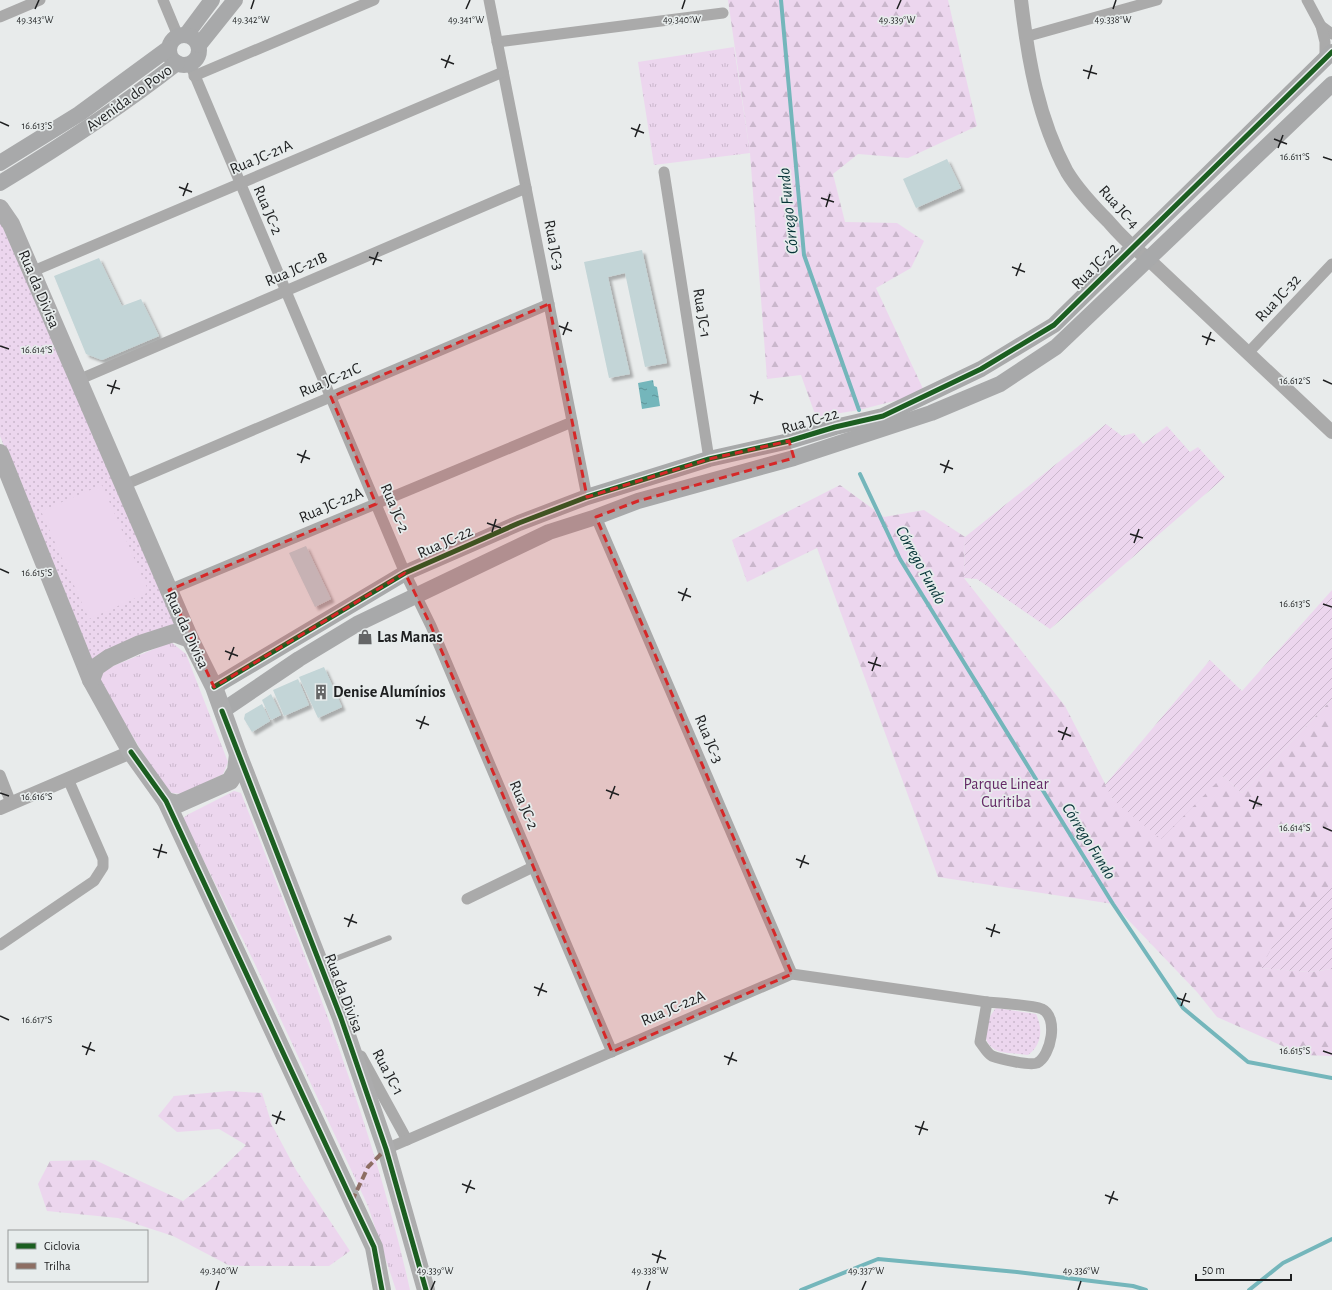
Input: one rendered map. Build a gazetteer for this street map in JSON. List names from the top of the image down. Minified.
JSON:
{"streets":{"main road":["Avenida do Povo","Rua JC-22","Rua da Divisa"],"street":["Rua JC-21A","Rua JC-4","Rua JC-2","Rua JC-3","Rua JC-21B","Rua JC-32","Rua JC-1","Rua JC-21C","Rua JC-22A"]},"crossings":[["Avenida do Povo","Rua JC-2"],["Rua JC-21A","Rua JC-2"],["Rua JC-21A","Rua JC-3"],["Rua JC-21A","Rua da Divisa"],["Rua JC-4","Rua JC-22"],["Rua JC-4","Rua JC-32"],["Rua JC-2","Rua JC-22"],["Rua JC-2","Rua JC-21B"],["Rua JC-2","Rua JC-21C"],["Rua JC-2","Rua JC-22A"],["Rua JC-3","Rua JC-22"],["Rua JC-3","Rua JC-21B"],["Rua JC-3","Rua JC-21C"],["Rua JC-3","Rua JC-22A"],["Rua JC-22","Rua da Divisa"],["Rua JC-22","Rua JC-1"],["Rua JC-21B","Rua da Divisa"],["Rua da Divisa","Rua JC-1"],["Rua da Divisa","Rua JC-21C"],["Rua da Divisa","Rua JC-22A"],["Rua JC-1","Rua JC-22A"]],"water":["Córrego Fundo"],"parks":["Parque Linear Curitiba"],"places":{"shop":["Las Manas"],"building":["Denise Alumínios"]},"legend":["Ciclovia","Trilha"],"scale_bar":"50 m","coordinates":["49.343°W","49.342°W","49.341°W","49.340°W","49.339°W","49.338°W","16.613°S","16.611°S","16.614°S","16.612°S","16.615°S","16.616°S","16.617°S","49.337°W","49.336°W"]}
